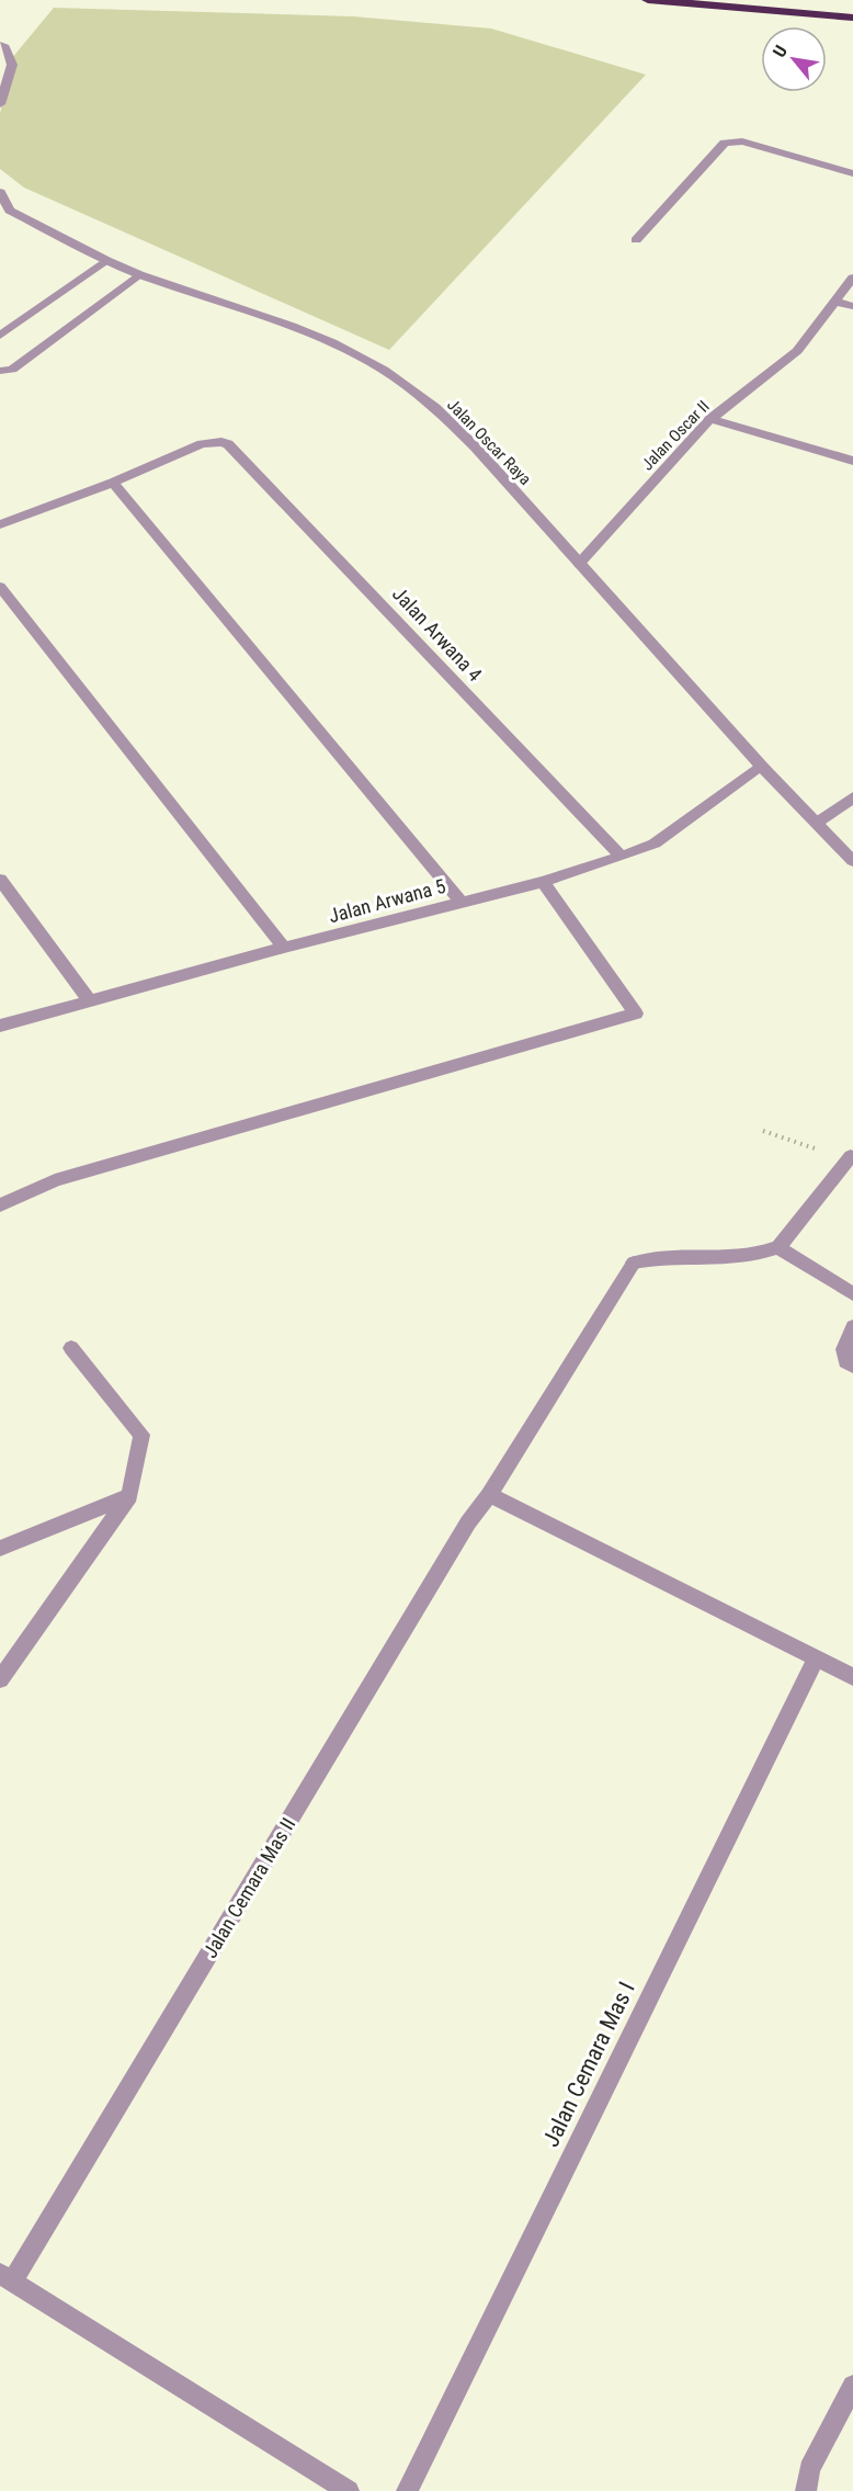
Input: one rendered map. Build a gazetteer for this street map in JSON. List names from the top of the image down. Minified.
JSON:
{"streets":{"street":["Jalan Oscar II","Jalan Oscar Raya","Jalan Arwana 4","Jalan Arwana 5","Jalan Cemara Mas II","Jalan Cemara Mas I"]},"crossings":[["Jalan Oscar II","Jalan Oscar Raya"],["Jalan Oscar Raya","Jalan Arwana 5"],["Jalan Arwana 4","Jalan Arwana 5"]],"north":"top left"}
